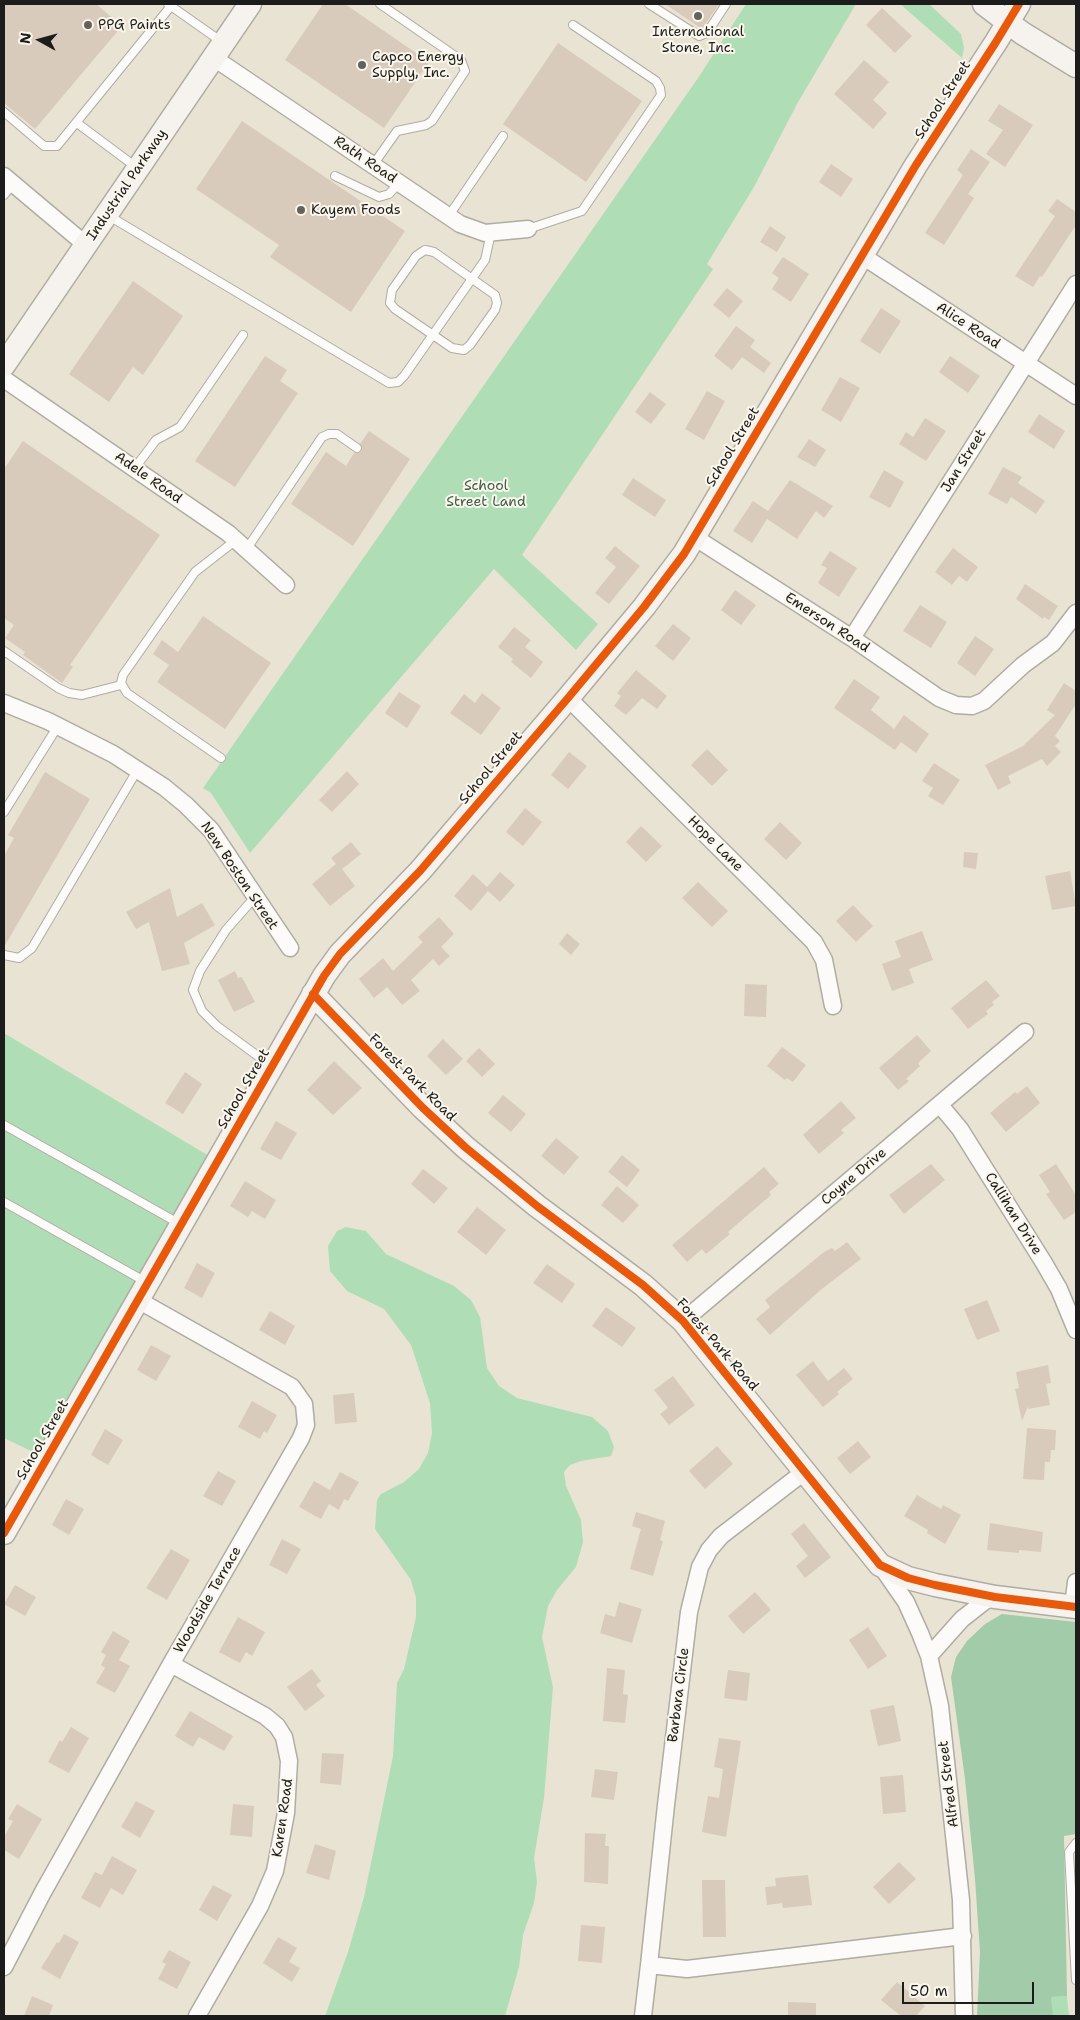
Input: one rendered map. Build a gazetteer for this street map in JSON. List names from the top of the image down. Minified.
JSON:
{"streets":{"street":["School Street","Rath Road","Industrial Parkway","Alice Road","Jan Street","Adele Road","Emerson Road","Hope Lane","New Boston Street","Forest Park Road","Coyne Drive","Callihan Drive","Woodside Terrace","Barbara Circle","Alfred Street","Karen Road"]},"crossings":[["School Street","Alice Road"],["School Street","Emerson Road"],["School Street","Hope Lane"],["School Street","Forest Park Road"],["School Street","Woodside Terrace"],["Rath Road","Industrial Parkway"],["Alice Road","Jan Street"],["Jan Street","Emerson Road"],["Forest Park Road","Coyne Drive"],["Forest Park Road","Barbara Circle"],["Forest Park Road","Alfred Street"],["Coyne Drive","Callihan Drive"],["Woodside Terrace","Karen Road"]],"parks":["School Street Land"],"places":["International Stone, Inc.","PPG Paints","Capco Energy Supply, Inc.","Kayem Foods"],"scale_bar":"50 m","north":"left"}
